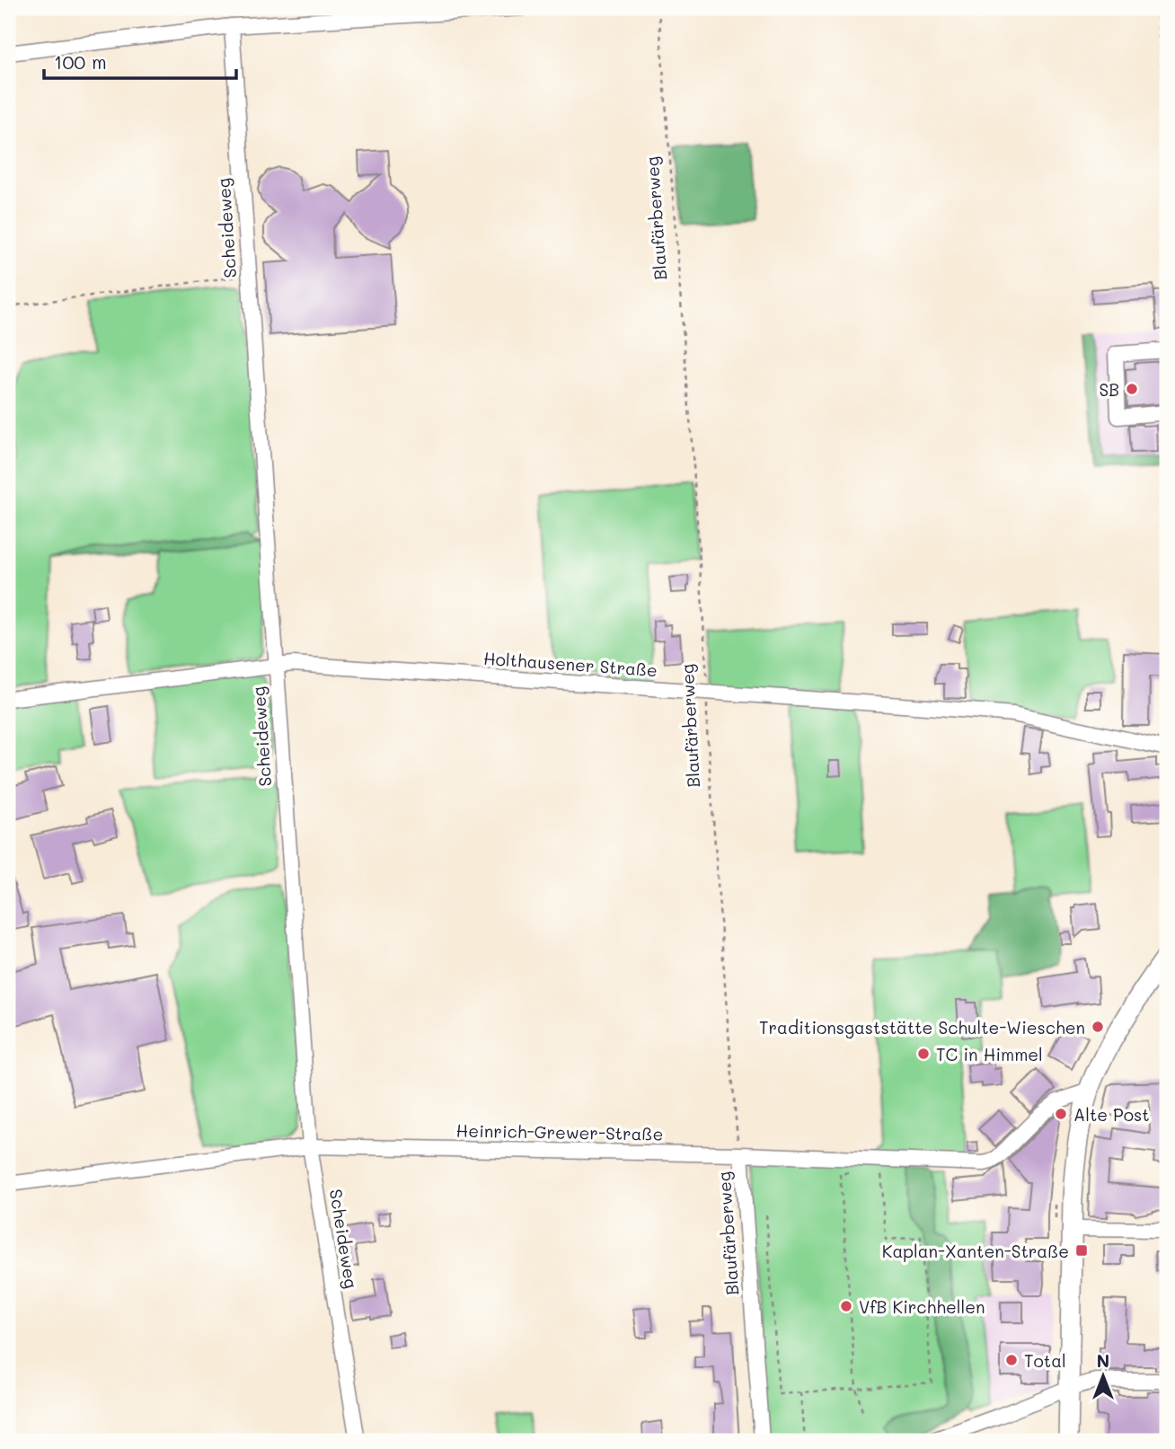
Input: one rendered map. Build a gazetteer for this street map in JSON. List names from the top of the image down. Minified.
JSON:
{"streets":{"street":["Blaufärberweg","Scheideweg","Holthausener Straße","Heinrich-Grewer-Straße"]},"crossings":[["Blaufärberweg","Holthausener Straße"],["Blaufärberweg","Heinrich-Grewer-Straße"],["Scheideweg","Holthausener Straße"],["Scheideweg","Heinrich-Grewer-Straße"]],"places":{"other":["SB","Traditionsgaststätte Schulte-Wieschen","TC in Himmel","Alte Post","VfB Kirchhellen","Total"],"transit":["Kaplan-Xanten-Straße"]},"scale_bar":"100 m","north":"top"}
